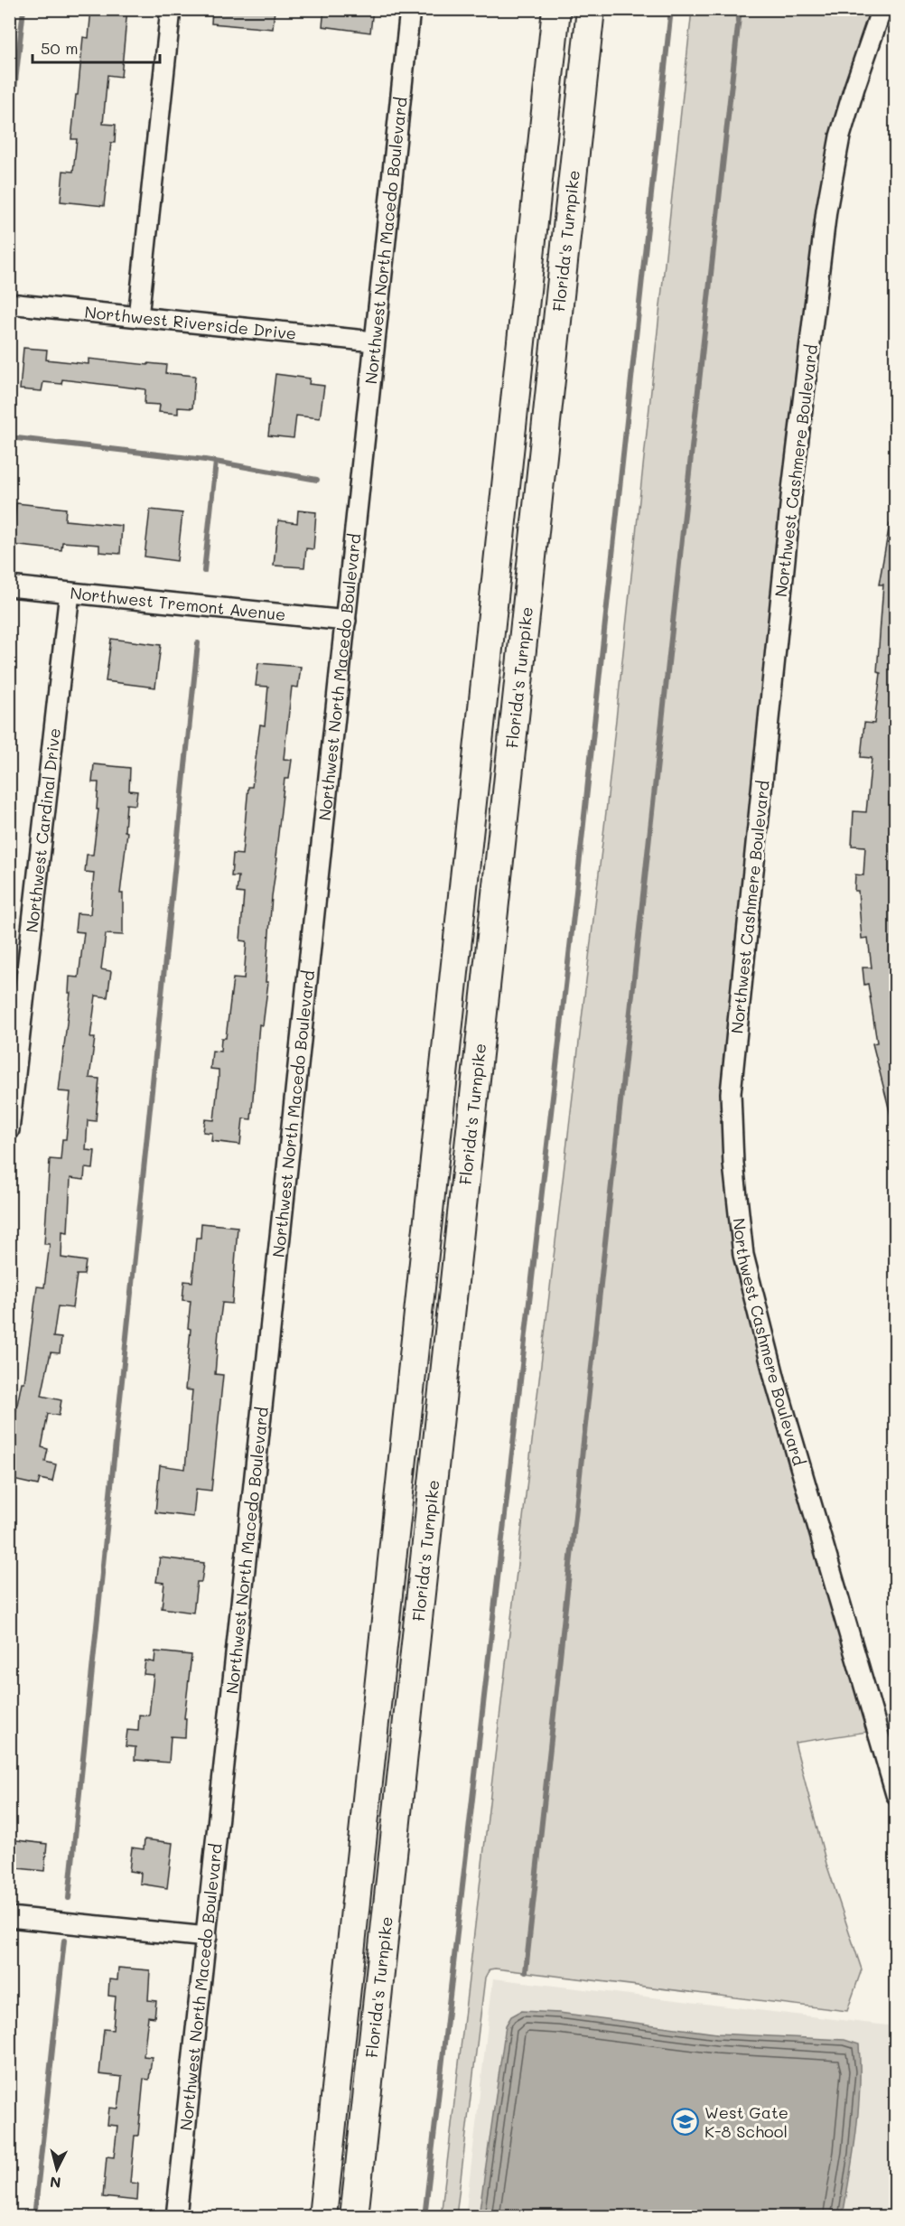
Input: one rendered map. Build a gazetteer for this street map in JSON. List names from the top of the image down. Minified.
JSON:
{"streets":{"highway":["Florida's Turnpike"],"street":["Northwest North Macedo Boulevard","Northwest Riverside Drive","Northwest Cashmere Boulevard","Northwest Tremont Avenue","Northwest Cardinal Drive"]},"crossings":[["Northwest North Macedo Boulevard","Northwest Riverside Drive"],["Northwest North Macedo Boulevard","Northwest Tremont Avenue"],["Northwest Tremont Avenue","Northwest Cardinal Drive"]],"places":{"school or university":["West Gate K-8 School"]},"scale_bar":"50 m","north":"bottom"}
